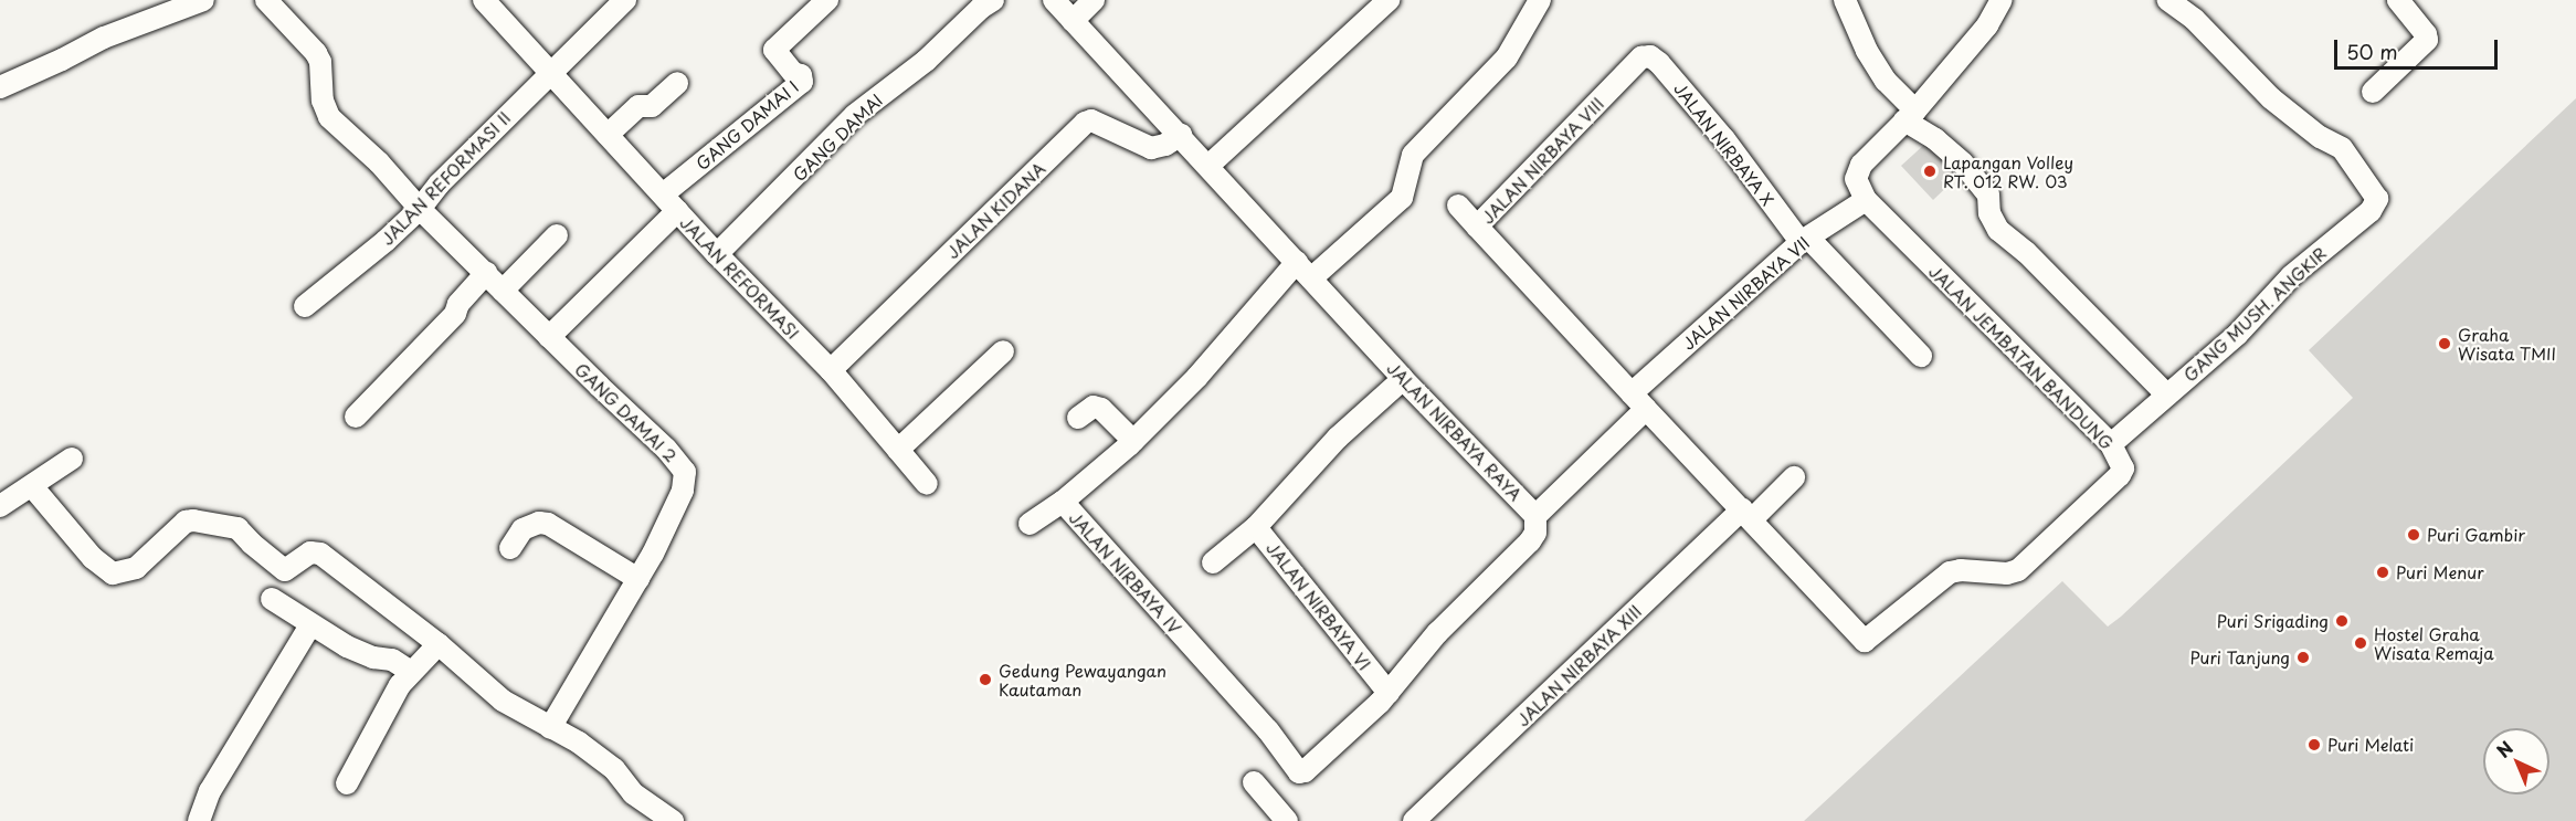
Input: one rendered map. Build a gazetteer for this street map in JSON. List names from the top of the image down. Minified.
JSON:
{"streets":{"street":["GANG DAMAI I","GANG DAMAI","JALAN NIRBAYA X","JALAN NIRBAYA VIII","JALAN REFORMASI II","JALAN KIDANA","JALAN REFORMASI","JALAN NIRBAYA VII","GANG MUSH. ANGKIR","JALAN JEMBATAN BANDUNG","GANG DAMAI 2","JALAN NIRBAYA RAYA","JALAN NIRBAYA IV","JALAN NIRBAYA VI","JALAN NIRBAYA XIII"]},"crossings":[["GANG DAMAI I","JALAN REFORMASI"],["GANG DAMAI","JALAN REFORMASI"],["JALAN NIRBAYA X","JALAN NIRBAYA VIII"],["JALAN NIRBAYA X","JALAN NIRBAYA VII"],["JALAN NIRBAYA VIII","JALAN NIRBAYA VII"],["JALAN NIRBAYA VIII","JALAN NIRBAYA RAYA"],["JALAN REFORMASI II","JALAN REFORMASI"],["JALAN REFORMASI II","GANG DAMAI 2"],["JALAN KIDANA","JALAN REFORMASI"],["JALAN KIDANA","JALAN NIRBAYA RAYA"],["JALAN NIRBAYA VII","JALAN JEMBATAN BANDUNG"],["JALAN NIRBAYA VII","JALAN NIRBAYA RAYA"],["GANG MUSH. ANGKIR","JALAN JEMBATAN BANDUNG"],["JALAN JEMBATAN BANDUNG","JALAN NIRBAYA XIII"],["JALAN NIRBAYA RAYA","JALAN NIRBAYA IV"],["JALAN NIRBAYA RAYA","JALAN NIRBAYA VI"],["JALAN NIRBAYA IV","JALAN NIRBAYA VI"]],"places":["Lapangan Volley RT. 012 RW. 03","Graha Wisata TMII","Puri Gambir","Puri Menur","Puri Srigading","Hostel Graha Wisata Remaja","Puri Tanjung","Gedung Pewayangan Kautaman","Puri Melati"],"scale_bar":"50 m","north":"top left"}
